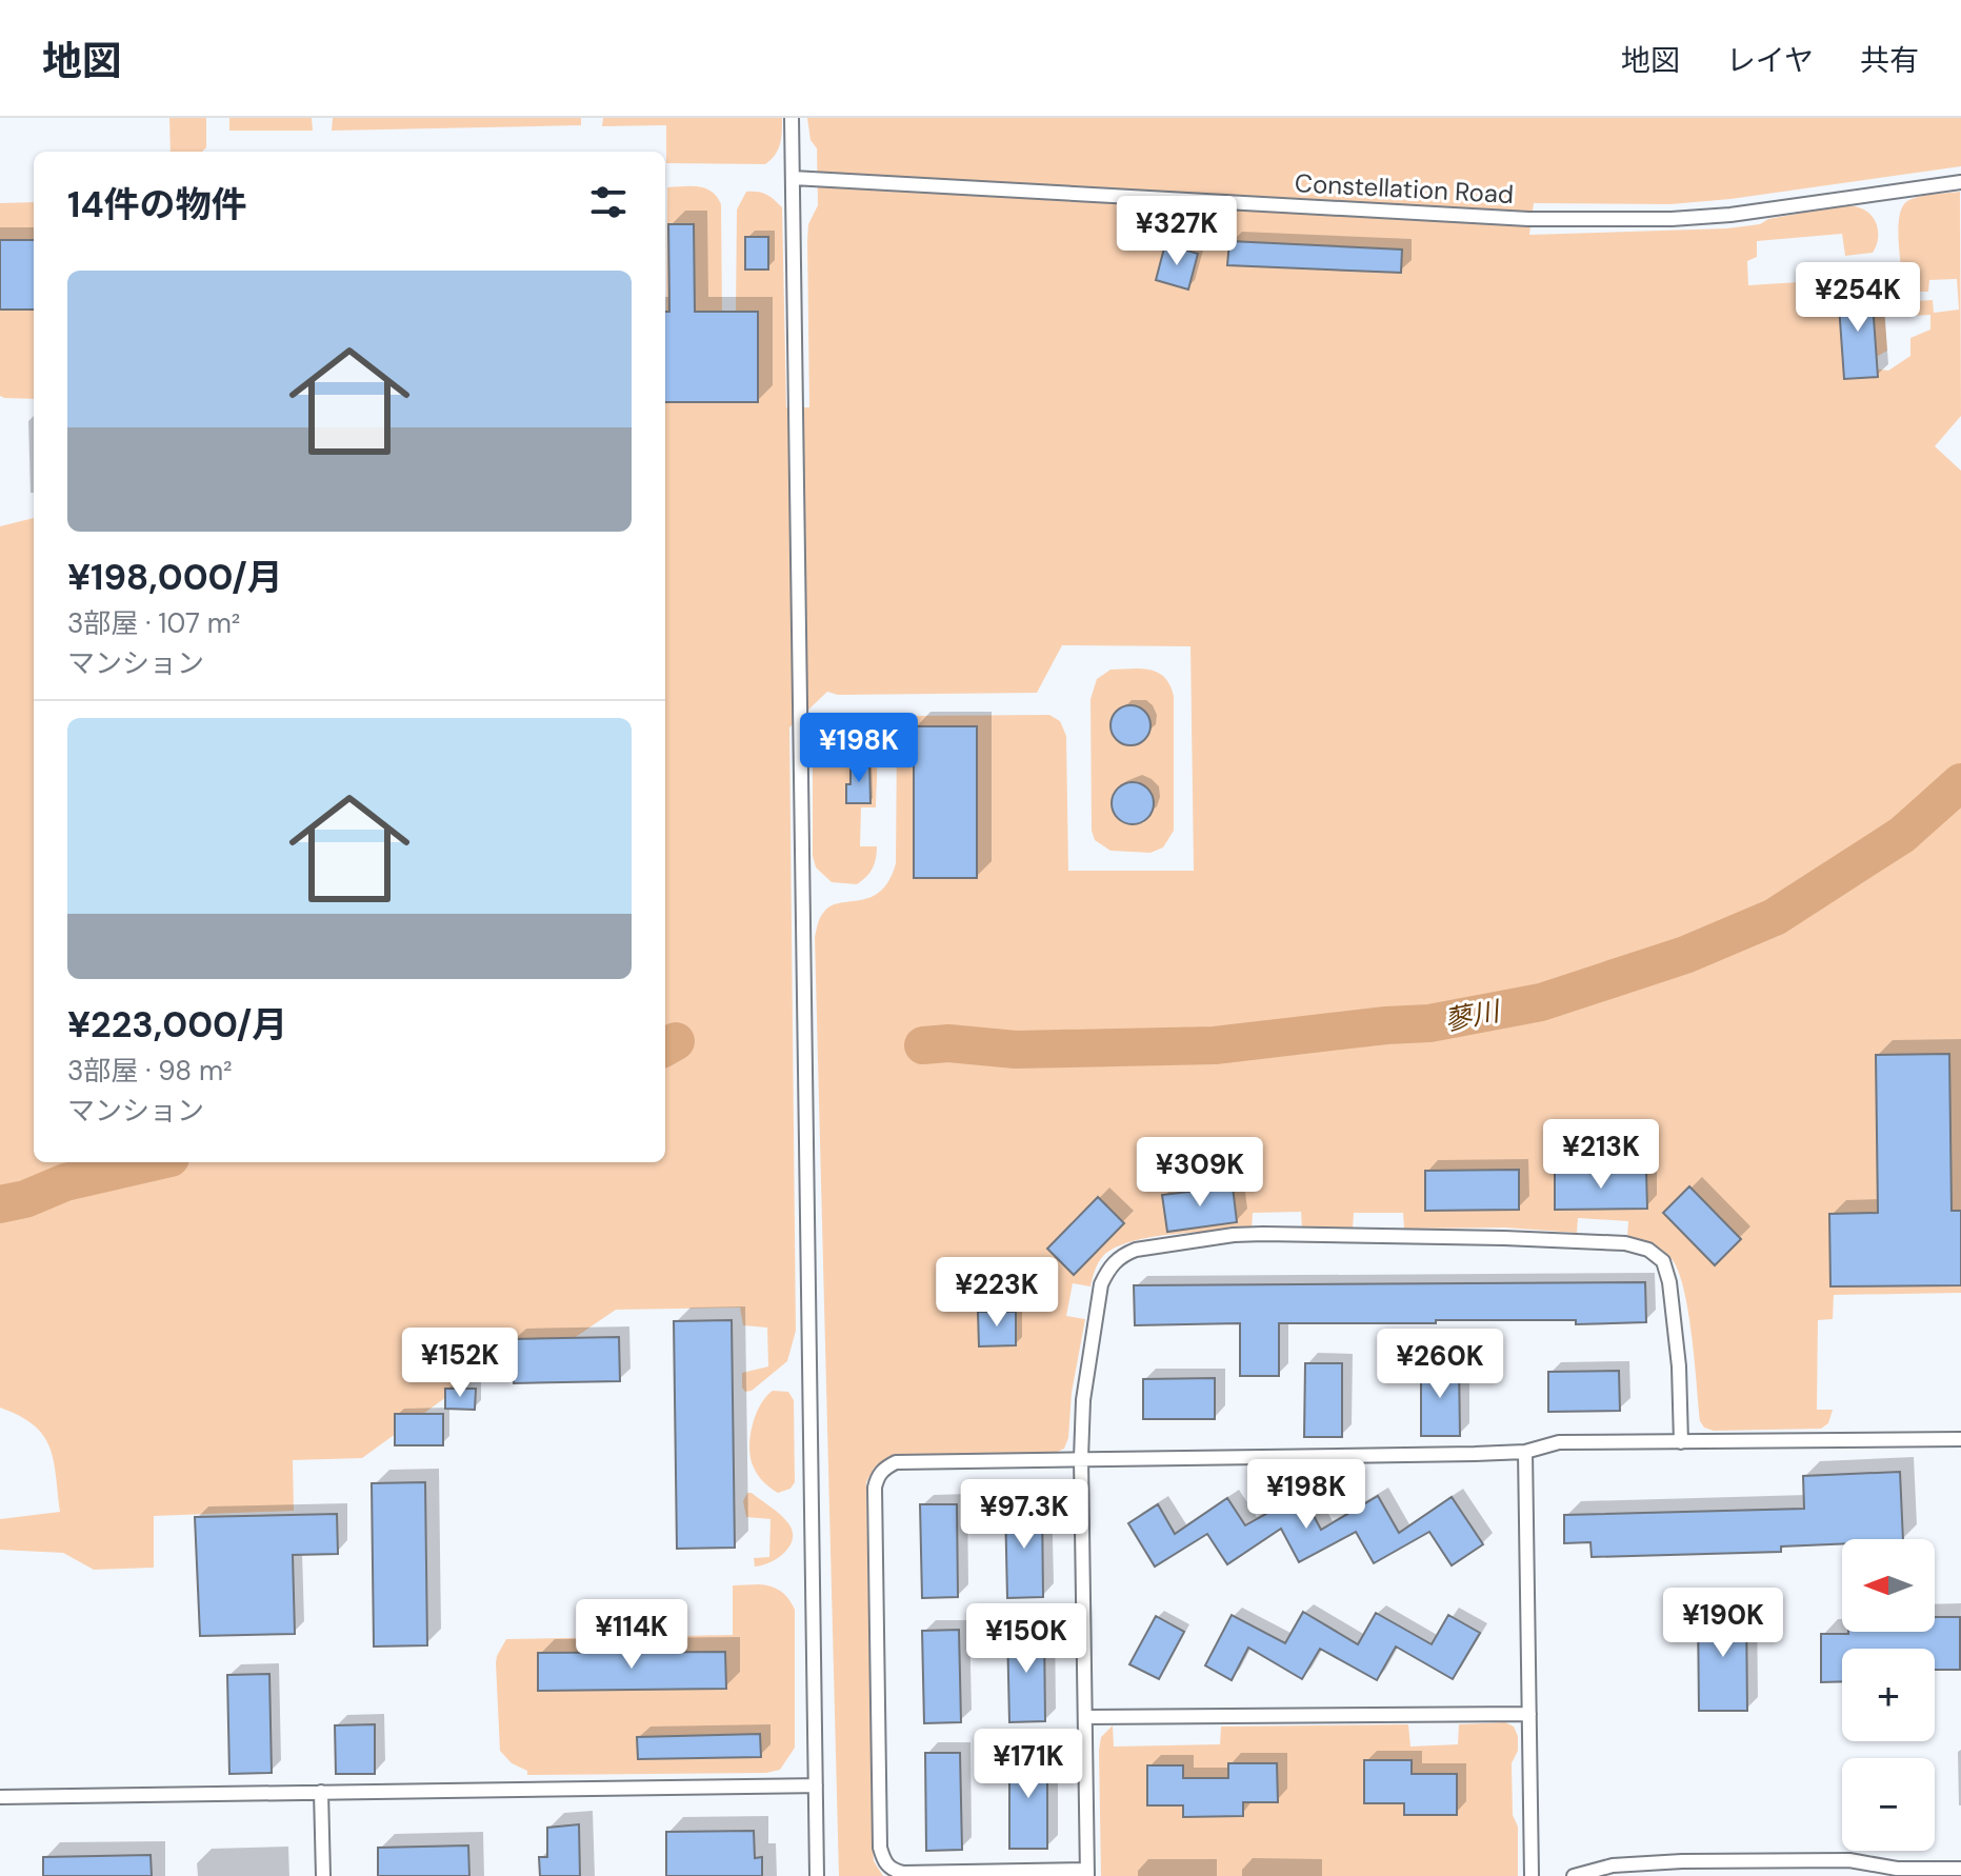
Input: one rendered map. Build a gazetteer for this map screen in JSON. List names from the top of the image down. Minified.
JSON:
{"streets":{"lane":["Constellation Road"]},"water":["蓼川"],"north":"left","page":{"header":"地図","nav":["地図","レイヤ","共有"],"heading":"14件の物件","price":["¥327K","¥254K","¥198K","¥213K","¥309K","¥223K","¥152K","¥260K","¥198K","¥97.3K","¥190K","¥114K","¥150K","¥171K"],"list":[{"name":"¥198,000/月","note":"3部屋 · 107 m² · マンション"},{"name":"¥223,000/月","note":"3部屋 · 98 m² · マンション"}],"map_buttons":["+","−"]}}
